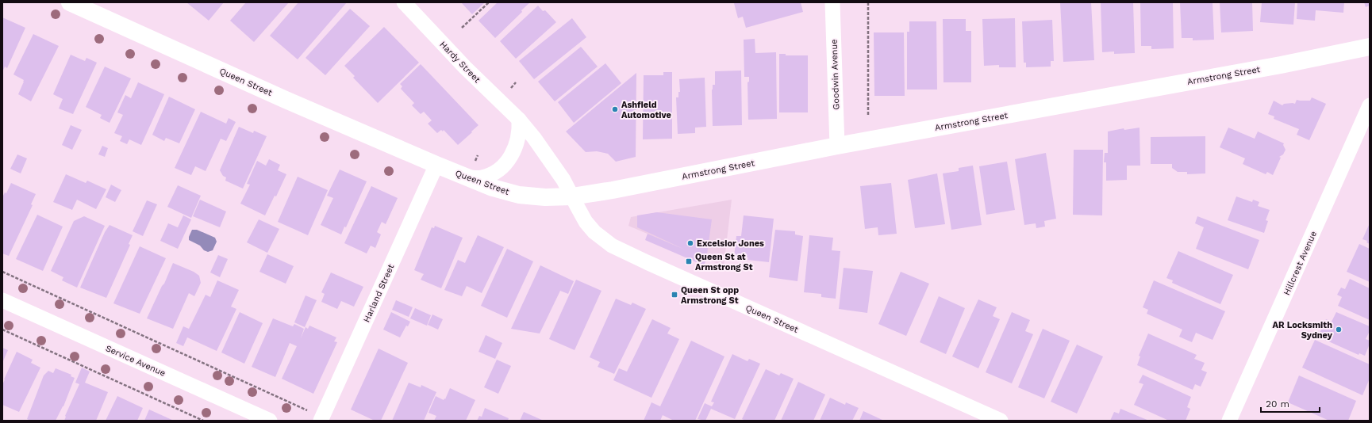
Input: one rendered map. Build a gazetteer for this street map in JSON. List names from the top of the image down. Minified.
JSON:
{"streets":{"street":["Hardy Street","Goodwin Avenue","Armstrong Street","Queen Street","Hillcrest Avenue","Harland Street","Service Avenue"]},"crossings":[["Hardy Street","Armstrong Street"],["Hardy Street","Queen Street"],["Goodwin Avenue","Armstrong Street"],["Armstrong Street","Queen Street"],["Queen Street","Harland Street"]],"places":{"other":["Ashfield Automotive","Excelsior Jones","AR Locksmith Sydney"],"transit":["Queen St at Armstrong St","Queen St opp Armstrong St"]},"scale_bar":"20 m"}
